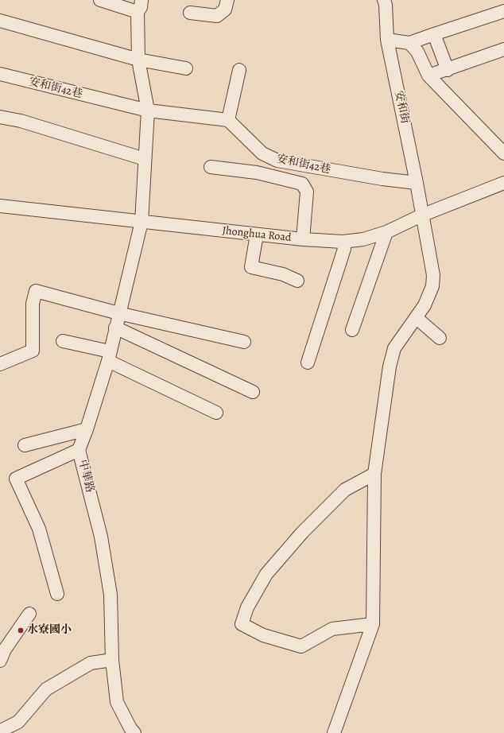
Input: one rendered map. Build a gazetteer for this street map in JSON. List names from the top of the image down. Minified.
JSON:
{"streets":{"street":["安和街42巷","安和街","Jhonghua Road","中華路"]},"crossings":[["安和街42巷","安和街"],["安和街42巷","Jhonghua Road"],["安和街","Jhonghua Road"],["Jhonghua Road","中華路"]],"places":["水寮國小"]}
